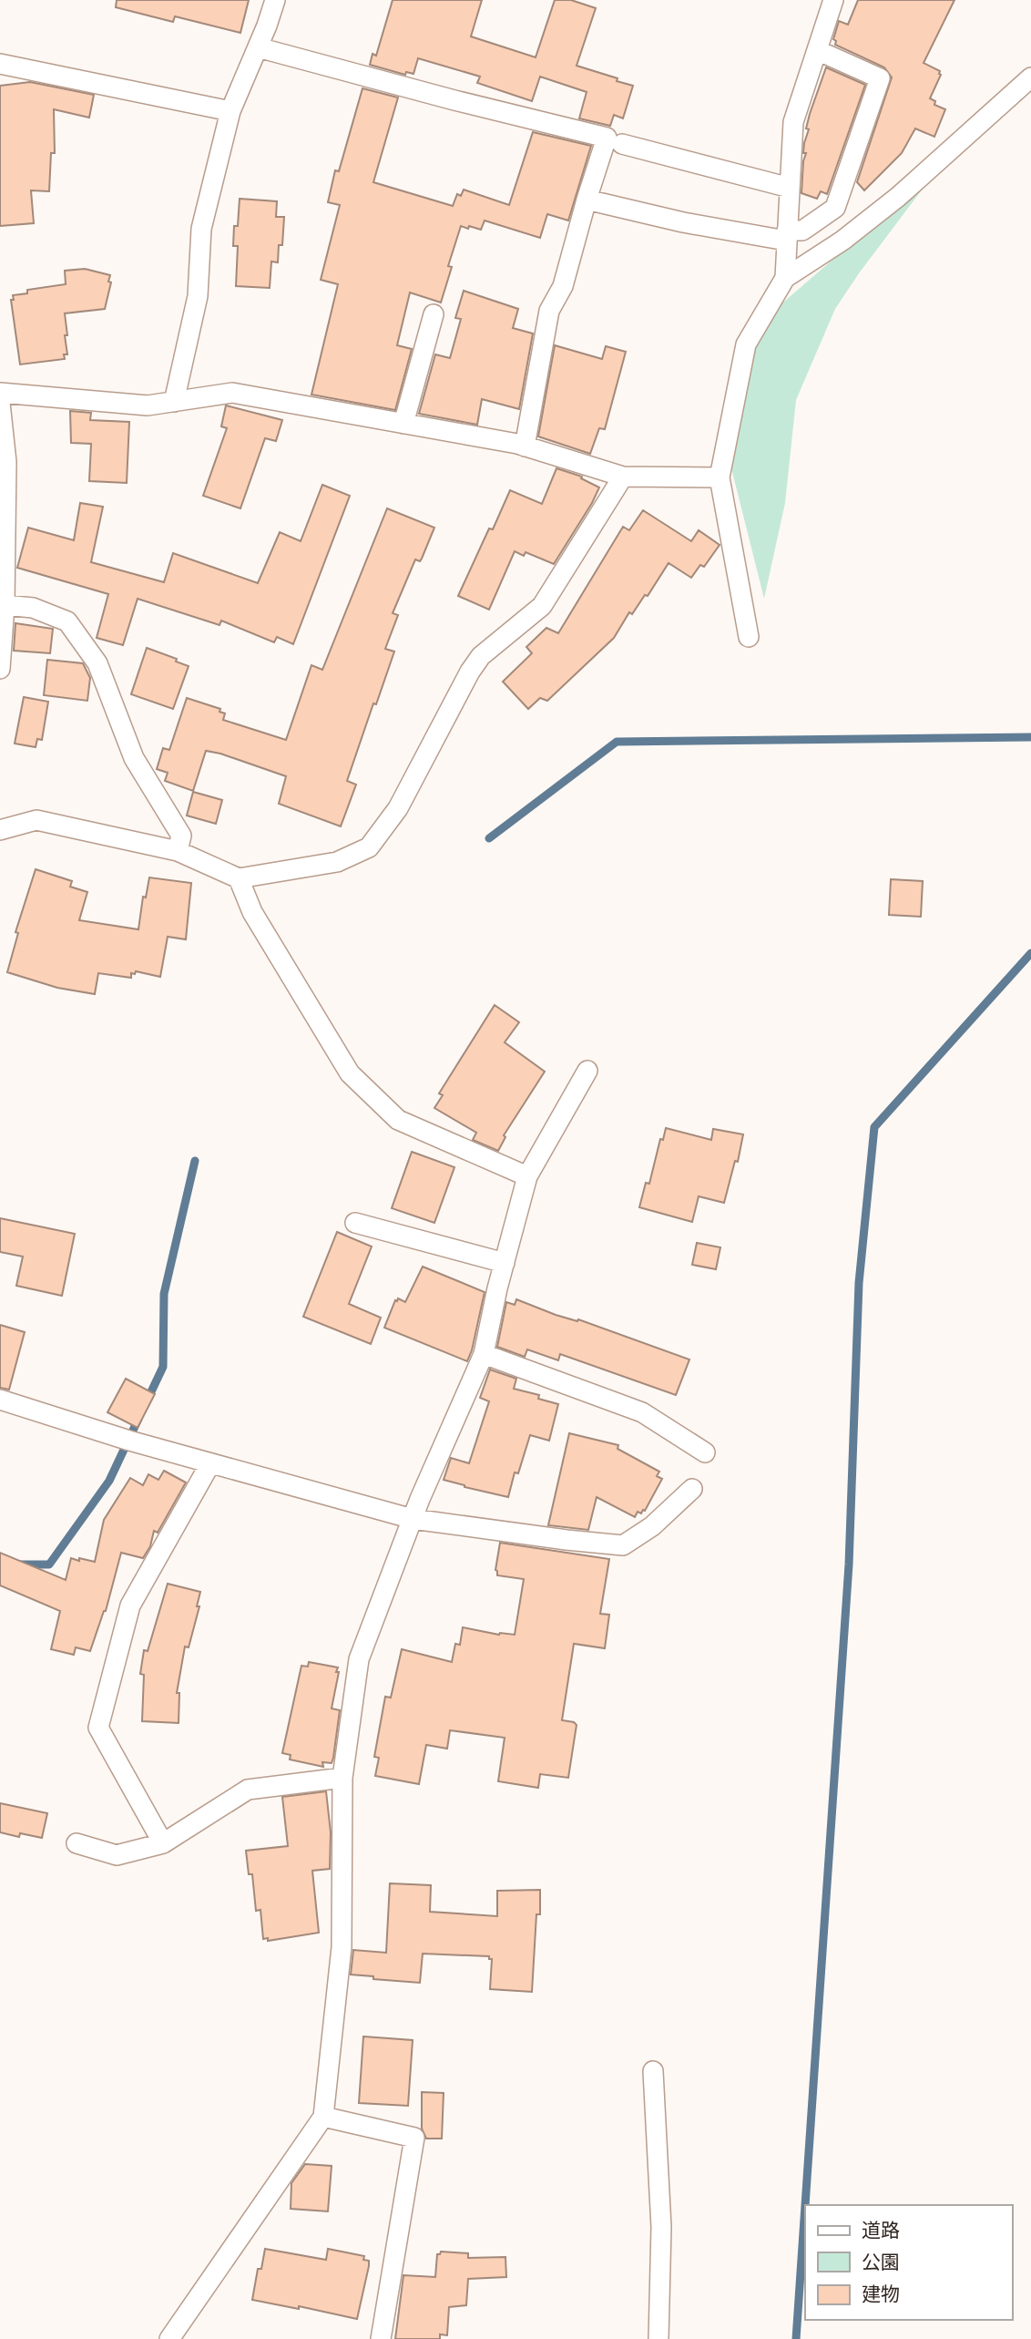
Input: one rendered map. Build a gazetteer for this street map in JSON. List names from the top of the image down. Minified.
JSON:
{"legend":["道路","公園","建物"]}
